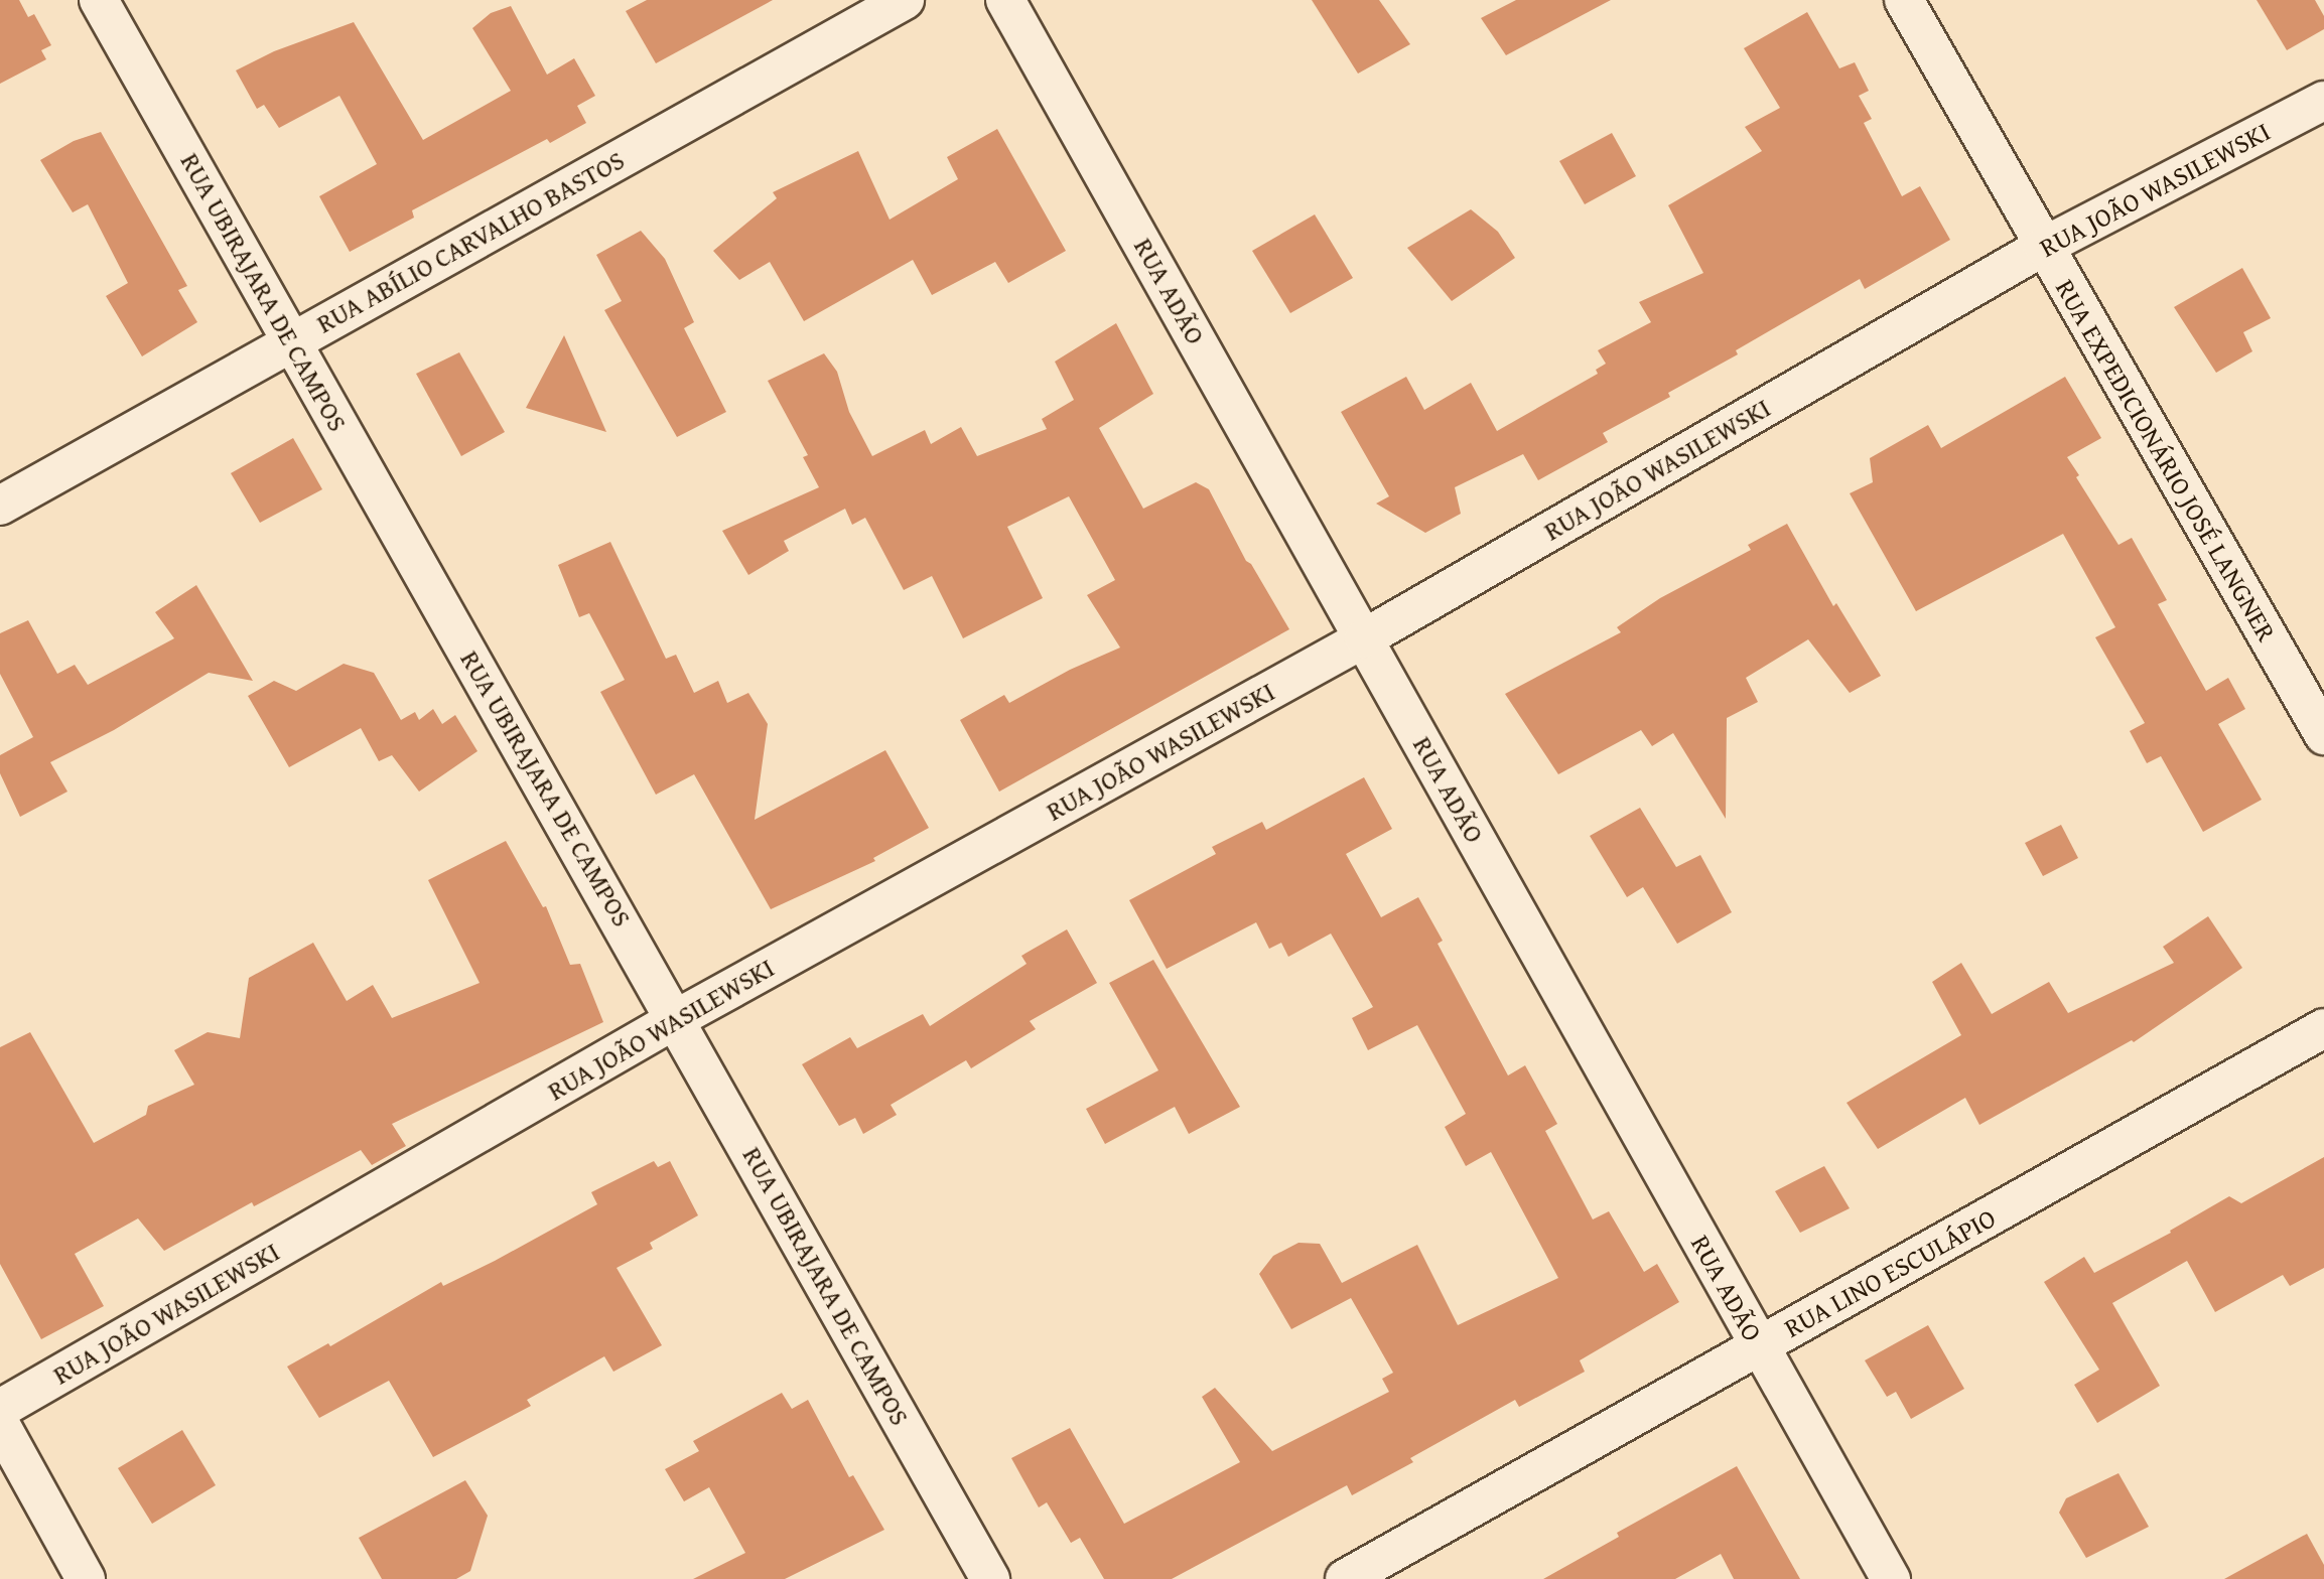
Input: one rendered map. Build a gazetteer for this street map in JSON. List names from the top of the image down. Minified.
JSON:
{"streets":{"street":["RUA JOÃO WASILEWSKI","RUA ABÍLIO CARVALHO BASTOS","RUA ADÃO","RUA UBIRAJARA DE CAMPOS","RUA EXPEDICIONÁRIO JOSÉ LANGNER","RUA LINO ESCULÁPIO"]},"crossings":[["RUA JOÃO WASILEWSKI","RUA ADÃO"],["RUA JOÃO WASILEWSKI","RUA UBIRAJARA DE CAMPOS"],["RUA JOÃO WASILEWSKI","RUA EXPEDICIONÁRIO JOSÉ LANGNER"],["RUA ABÍLIO CARVALHO BASTOS","RUA UBIRAJARA DE CAMPOS"],["RUA ADÃO","RUA LINO ESCULÁPIO"]]}
